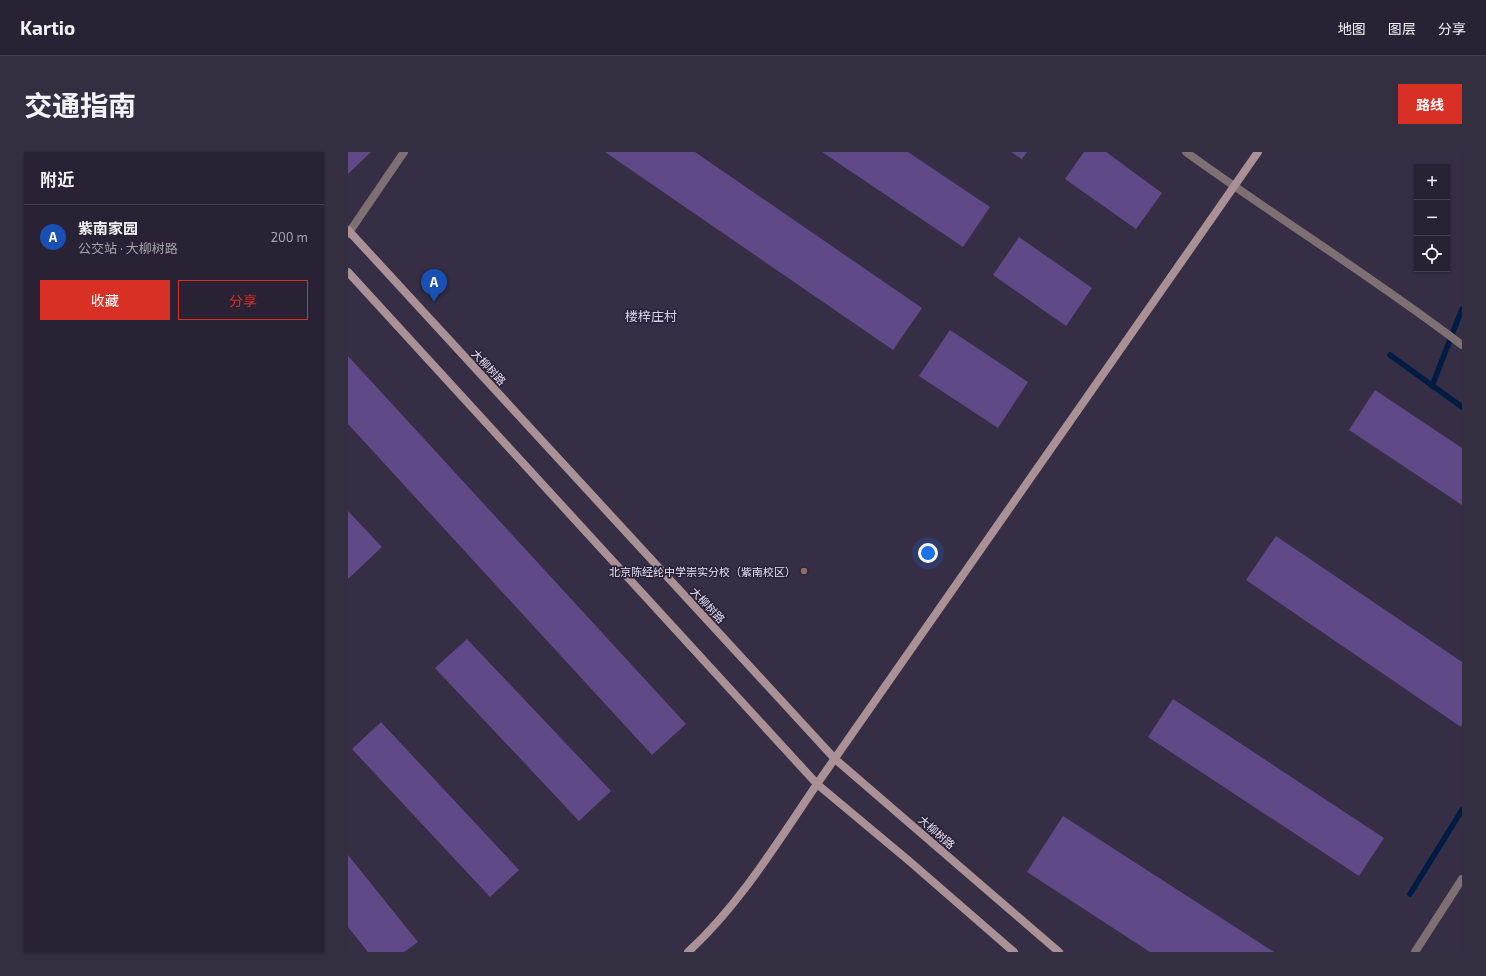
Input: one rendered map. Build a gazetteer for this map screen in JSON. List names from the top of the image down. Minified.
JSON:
{"streets":{"street":["大柳树路"]},"districts":["楼梓庄村"],"places":["北京陈经纶中学崇实分校（紫南校区）"],"page":{"header":"Kartio","nav":["地图","图层","分享"],"title":"交通指南","buttons":["路线",["收藏","分享"]],"heading":"附近","map_buttons":["+","−"],"list":[{"mark":"A","name":"紫南家园","note":"公交站 · 大柳树路","value":"200 m"}],"pins":"A"}}
